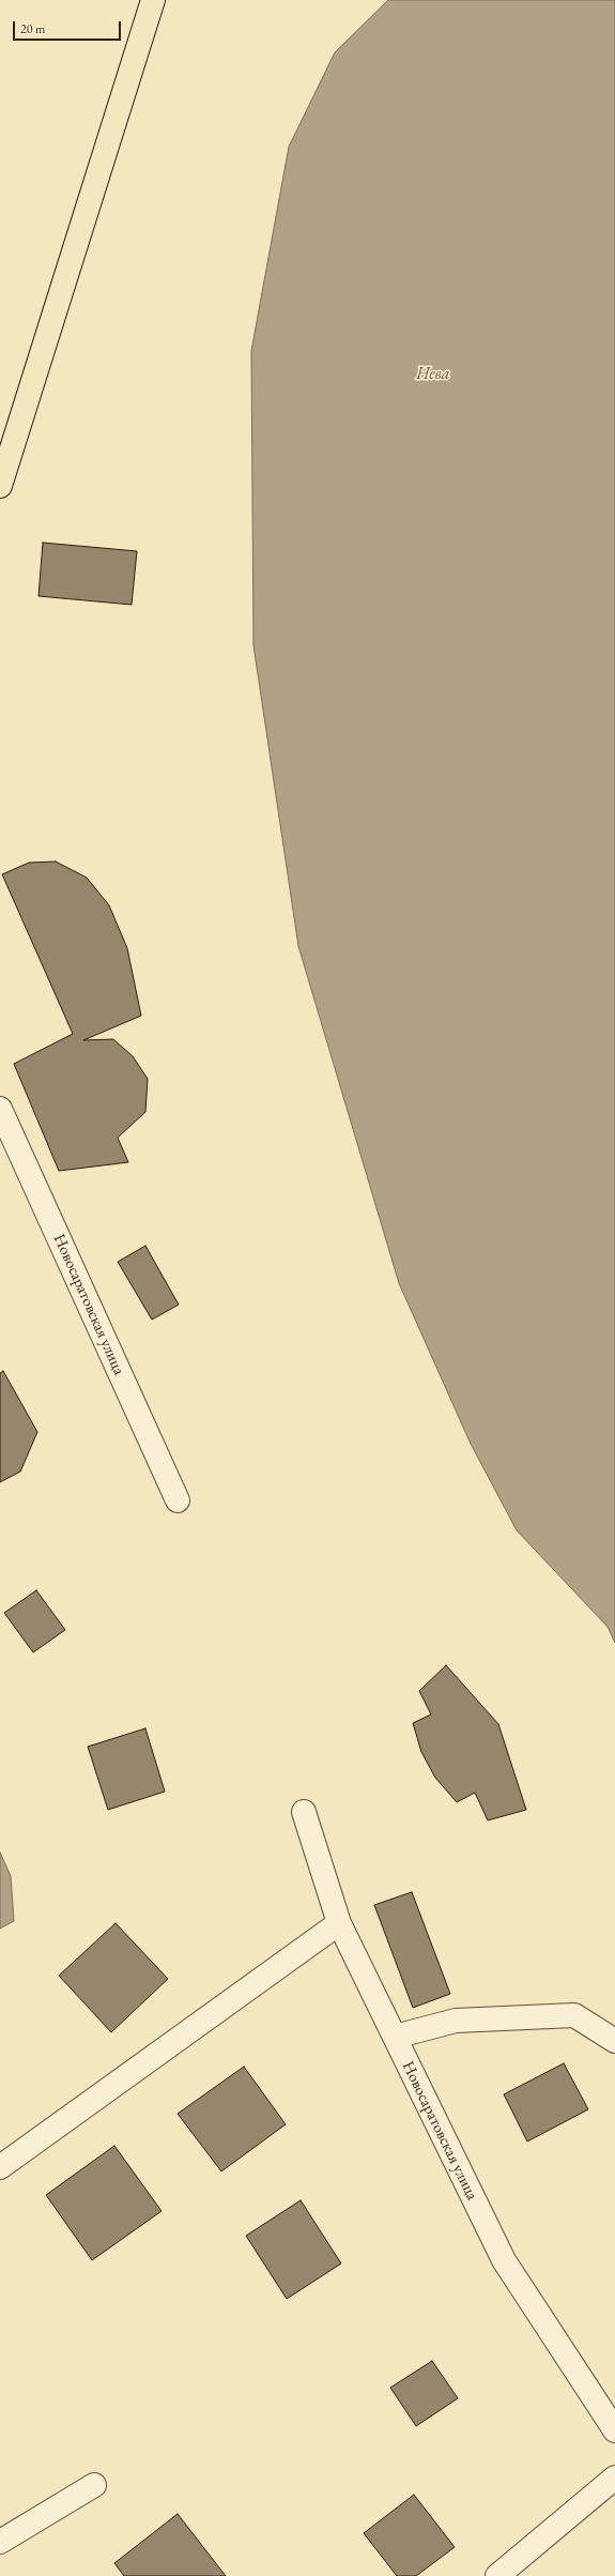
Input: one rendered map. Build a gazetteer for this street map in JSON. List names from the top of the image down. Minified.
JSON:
{"streets":{"street":["Новосаратовская улица"]},"water":["Нева"],"scale_bar":"20 m"}
